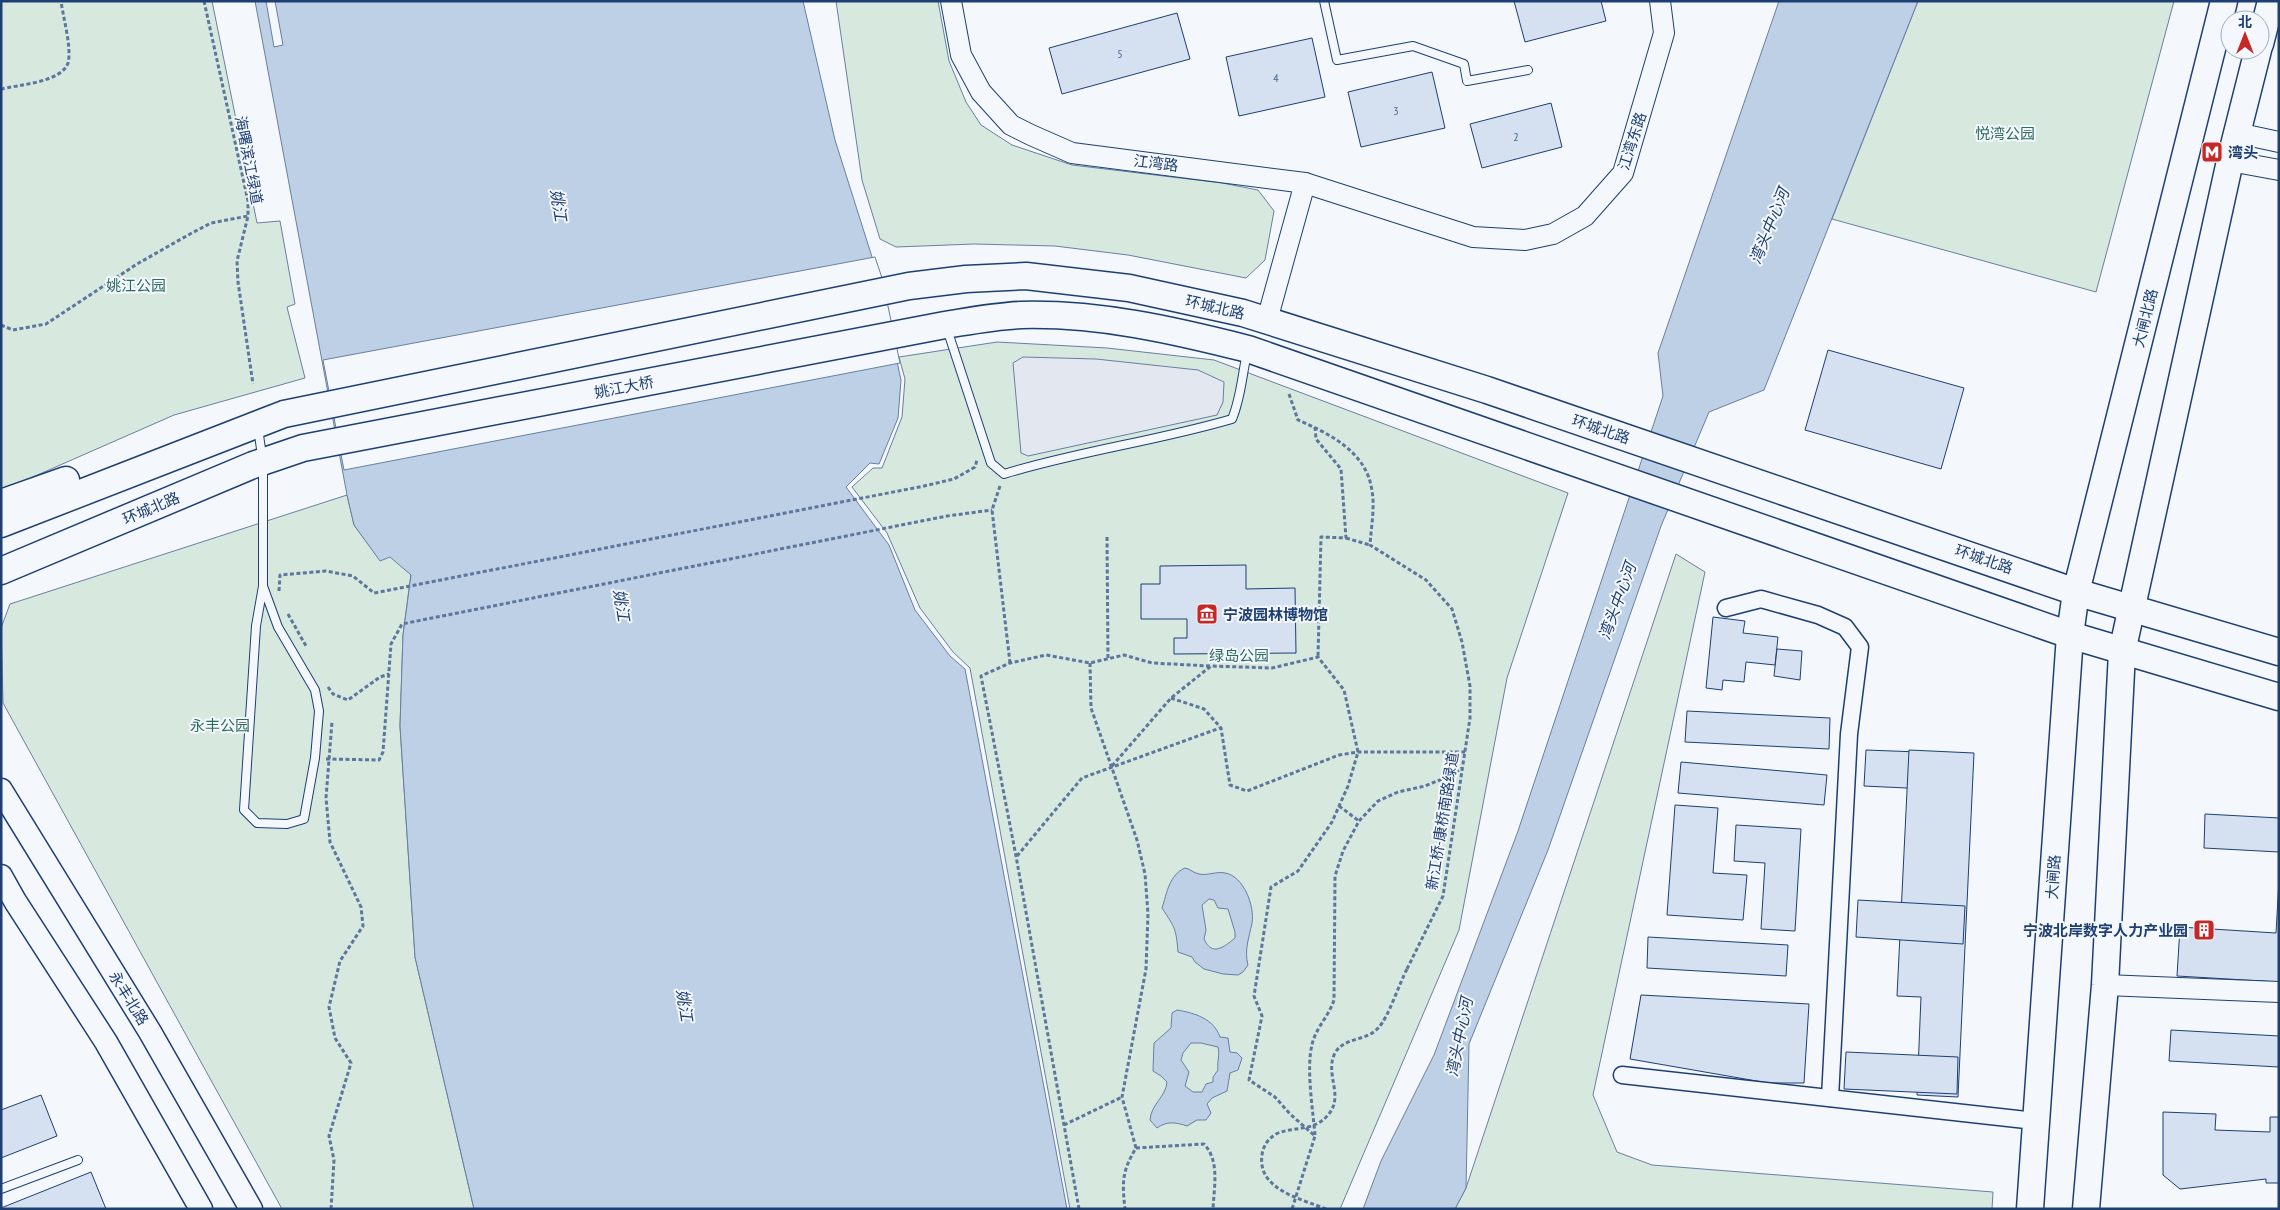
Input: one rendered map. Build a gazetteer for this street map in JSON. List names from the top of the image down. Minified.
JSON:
{"streets":{"main road":["环城北路","大闸北路","姚江大桥","大闸路","永丰北路"],"street":["江湾东路","江湾路"],"path":["海曙滨江绿道","新江桥-康桥南路绿道"]},"crossings":[["江湾东路","江湾路"],["环城北路","大闸北路"],["环城北路","姚江大桥"],["大闸北路","大闸路"]],"water":["姚江","湾头中心河"],"parks":["悦湾公园","姚江公园","绿岛公园","永丰公园"],"places":{"metro station":["湾头"],"museum":["宁波园林博物馆"],"building":["宁波北岸数字人力产业园"]},"house_numbers":["5","4","3","2"],"north":"top"}
